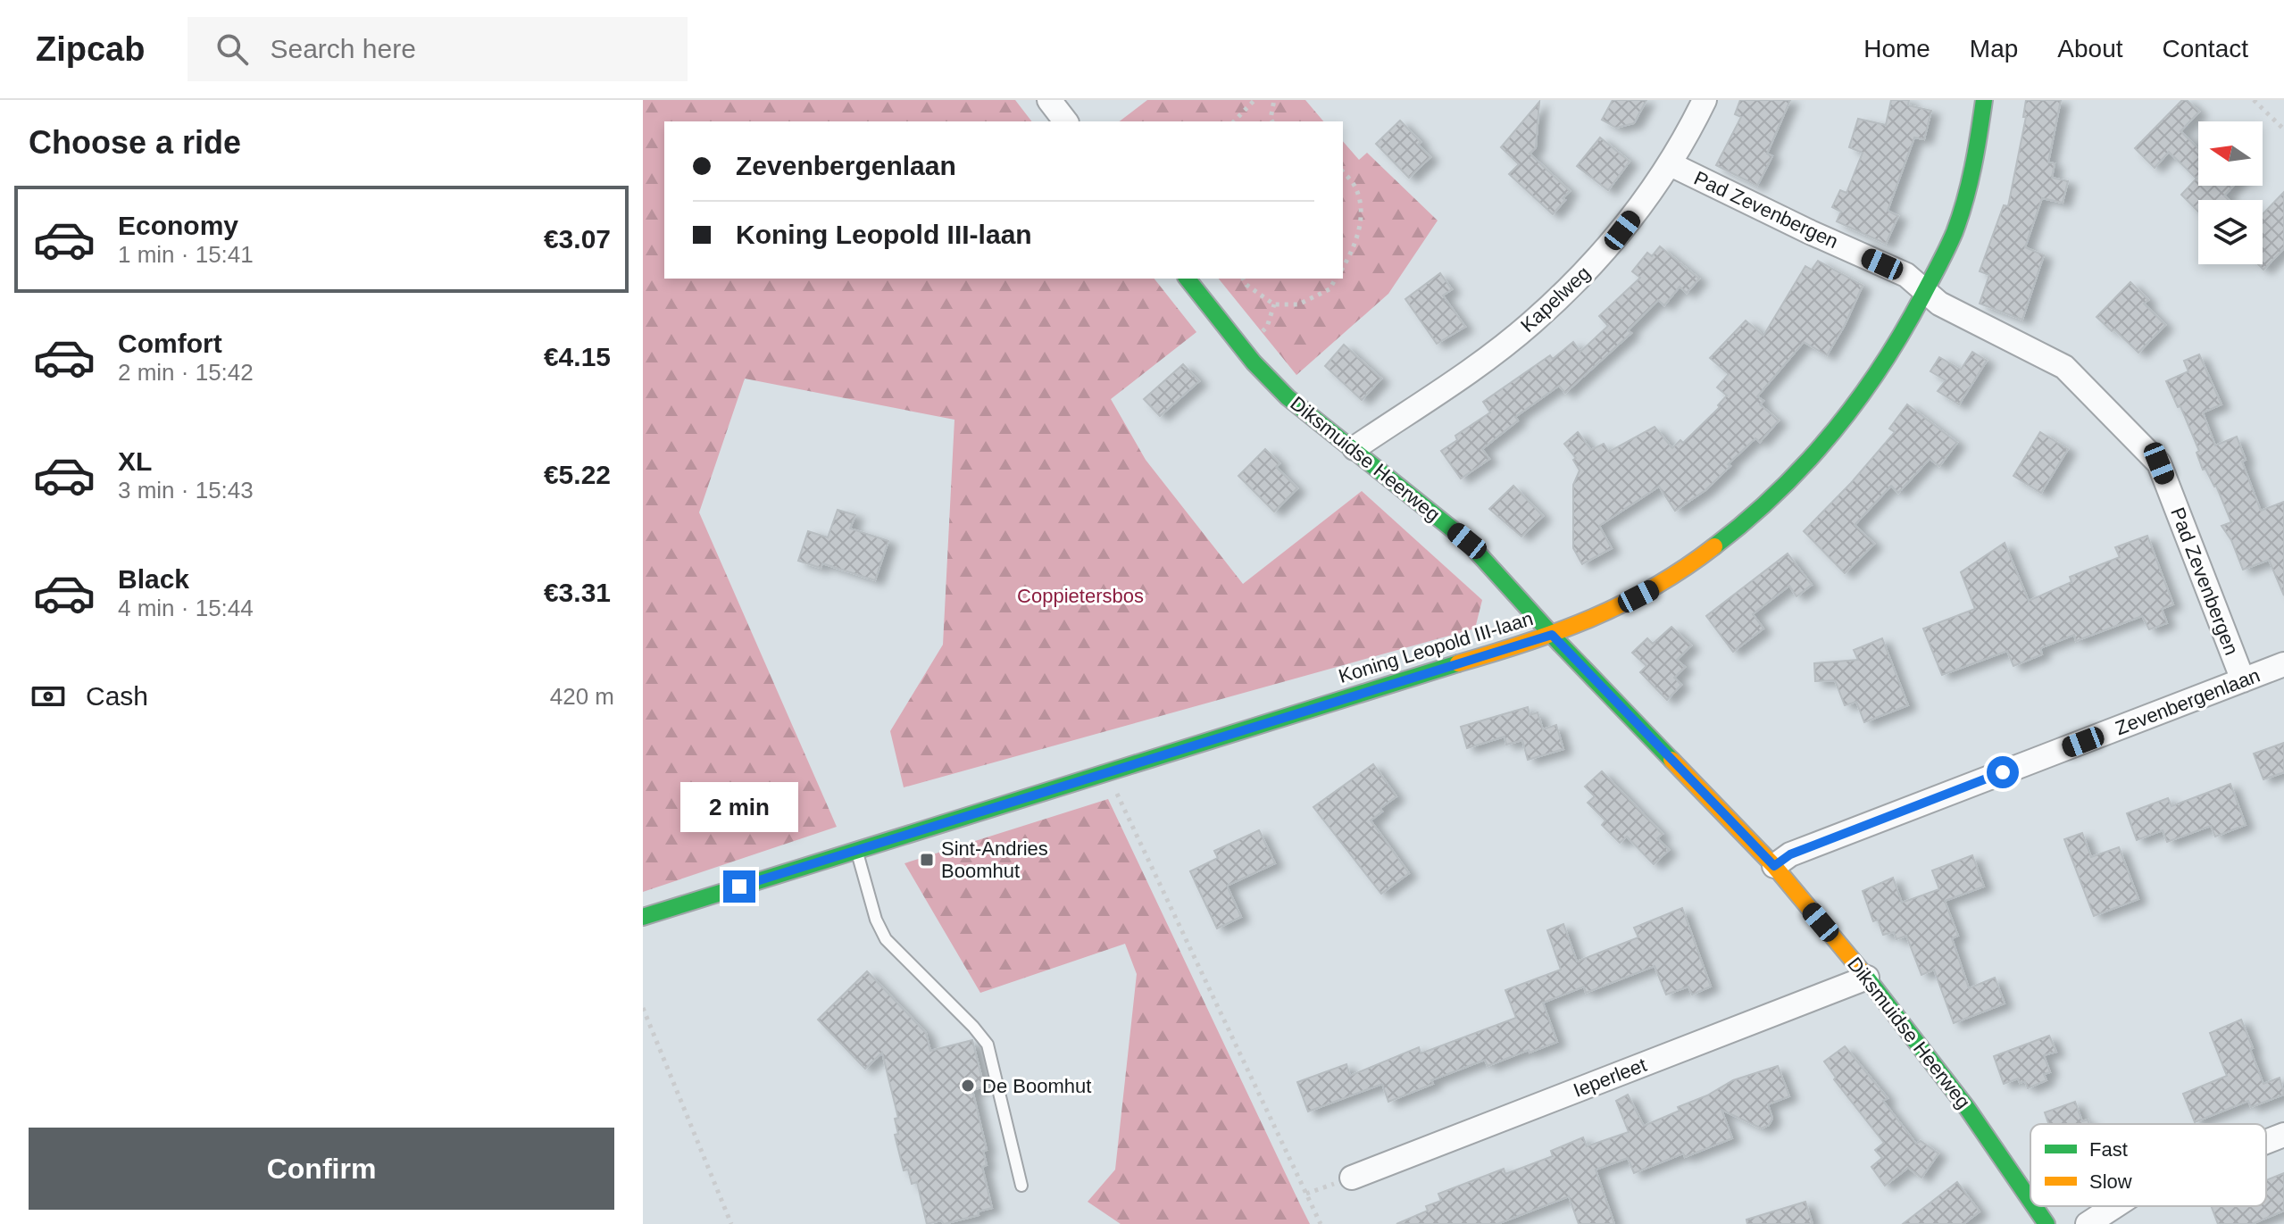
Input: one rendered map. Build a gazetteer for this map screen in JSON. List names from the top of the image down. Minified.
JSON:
{"streets":{"street":["Pad Zevenbergen","Kapelweg","Diksmuidse Heerweg","Koning Leopold III-laan","Zevenbergenlaan","Ieperleet"]},"crossings":[["Pad Zevenbergen","Kapelweg"],["Pad Zevenbergen","Koning Leopold III-laan"],["Pad Zevenbergen","Zevenbergenlaan"],["Kapelweg","Diksmuidse Heerweg"],["Diksmuidse Heerweg","Koning Leopold III-laan"],["Diksmuidse Heerweg","Zevenbergenlaan"],["Diksmuidse Heerweg","Ieperleet"]],"parks":["Coppietersbos"],"places":{"transit":["Sint-Andries Boomhut"],"other":["De Boomhut"]},"legend":["Fast","Slow"],"north":"left","page":{"header":"Zipcab","search":"Search here","nav":["Home","Map","About","Contact"],"heading":"Choose a ride","banner":["Zevenbergenlaan","Koning Leopold III-laan"],"list":[{"name":"Economy","note":"1 min · 15:41","value":"€3.07"},{"name":"Comfort","note":"2 min · 15:42","value":"€4.15"},{"name":"XL","note":"3 min · 15:43","value":"€5.22"},{"name":"Black","note":"4 min · 15:44","value":"€3.31"}],"pay":["Cash","420 m"],"bubble":"2 min","buttons":"Confirm"}}
